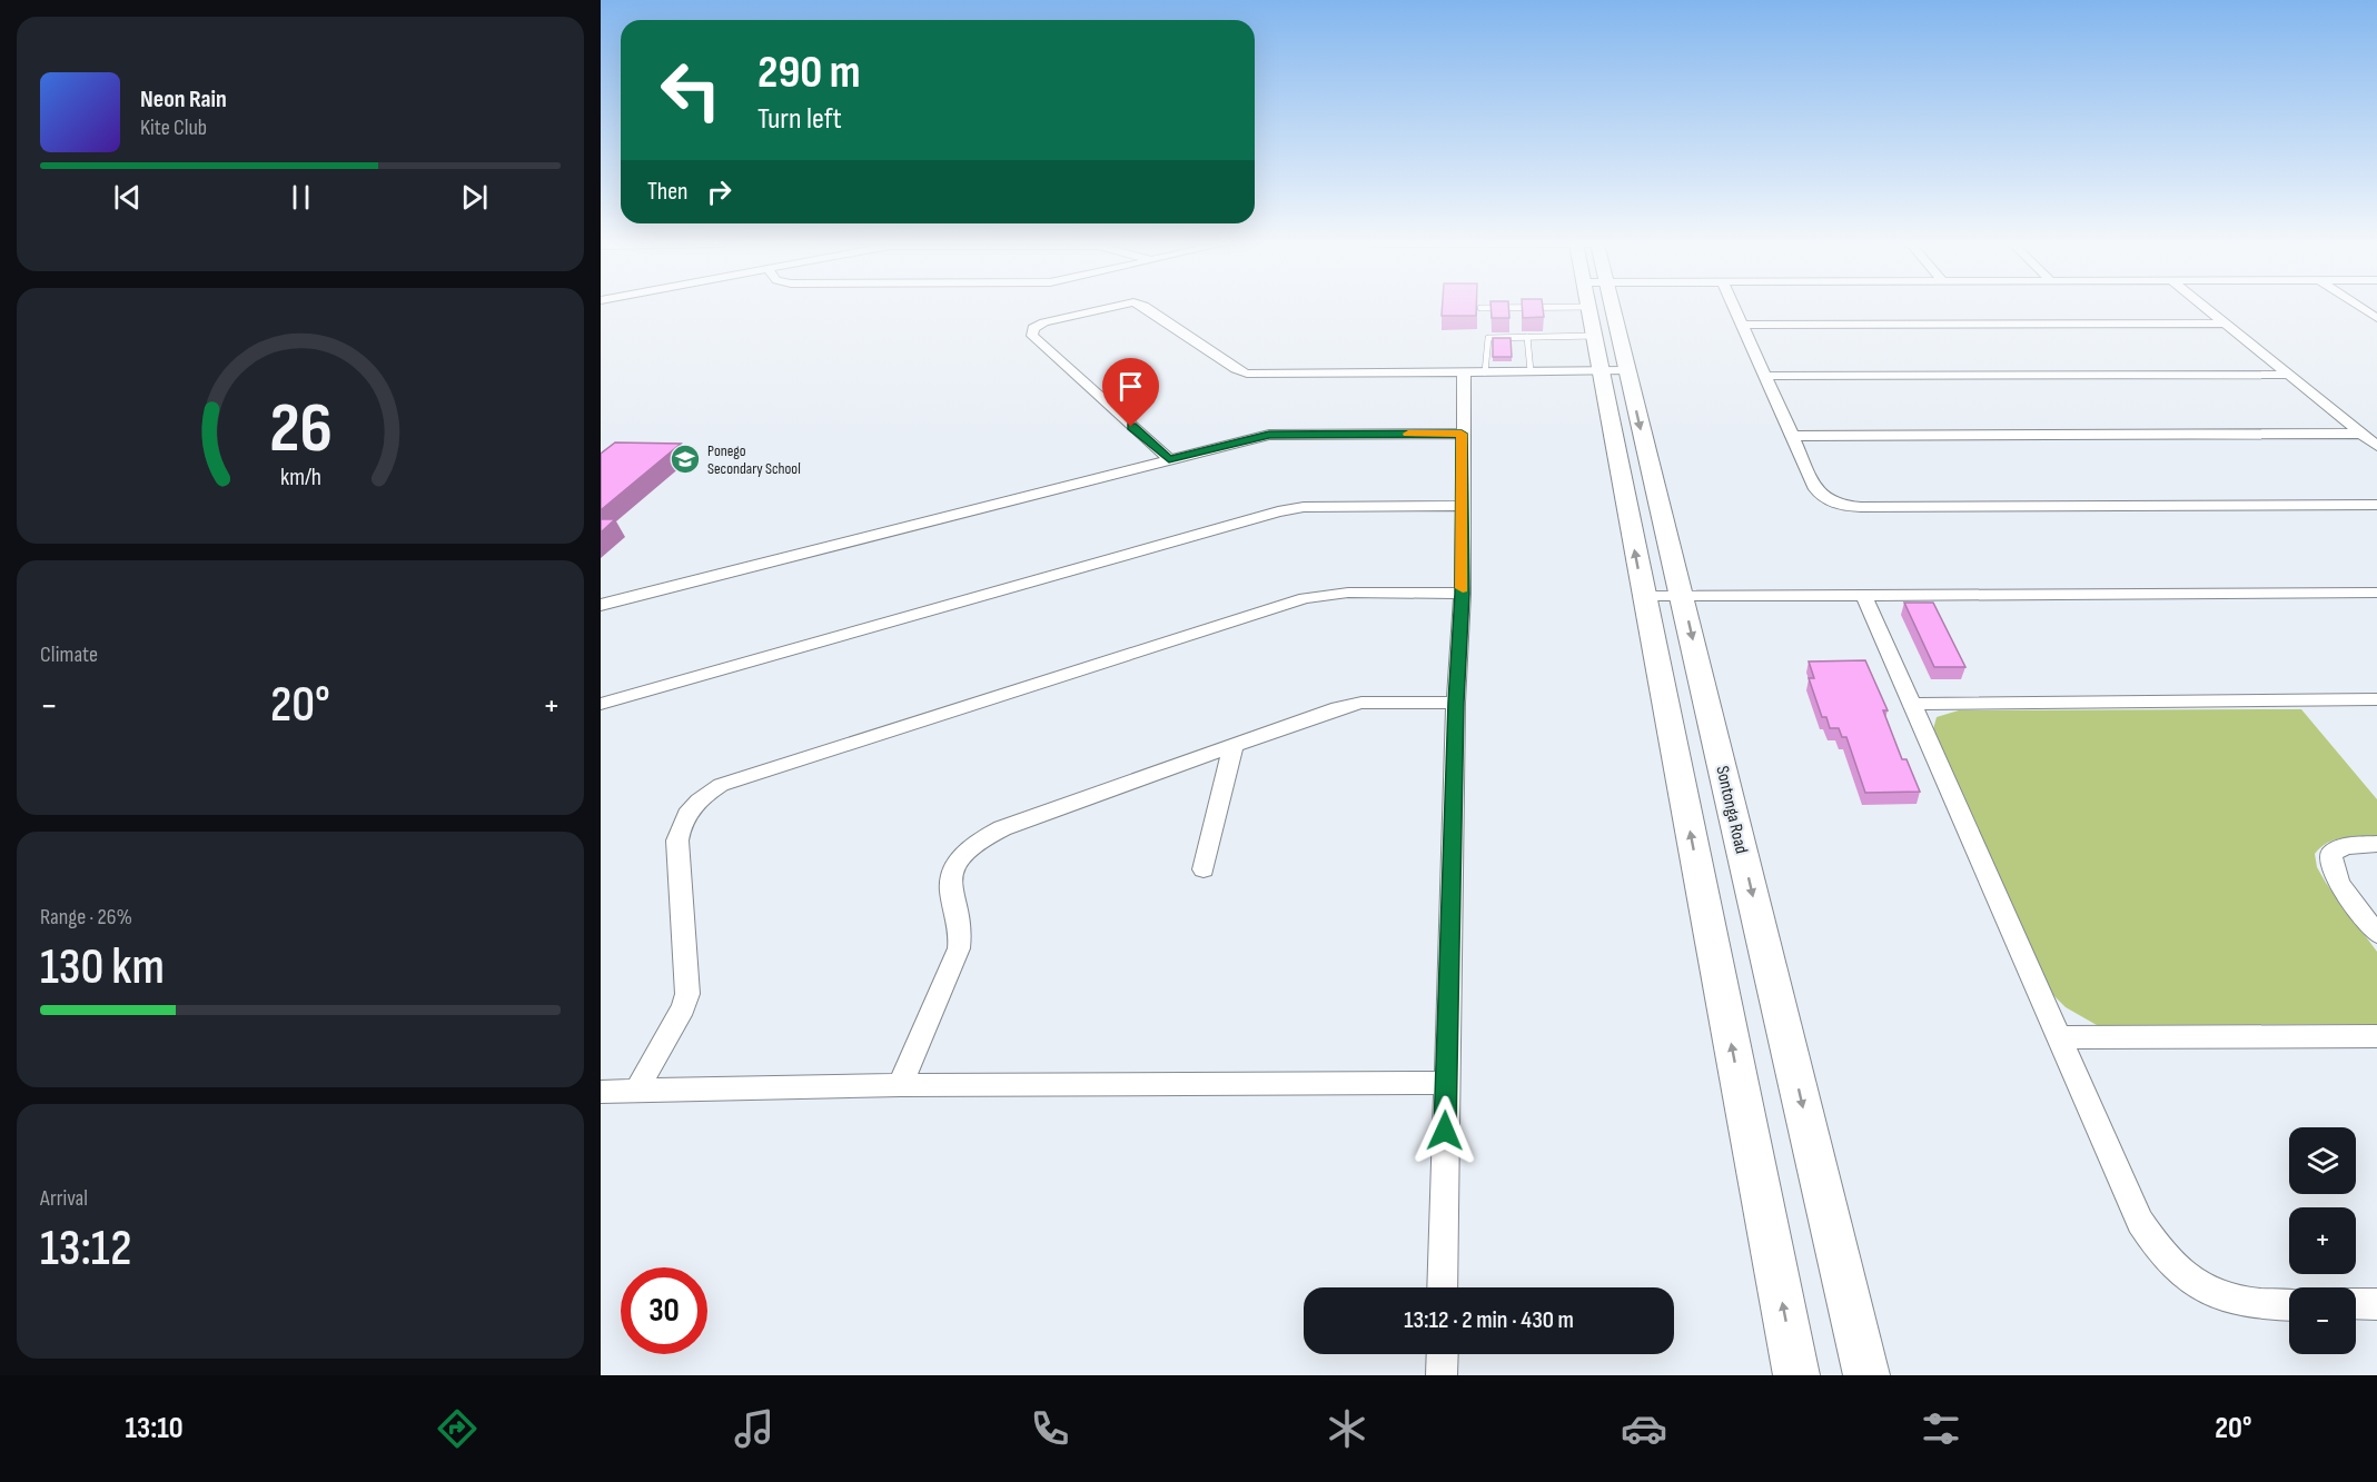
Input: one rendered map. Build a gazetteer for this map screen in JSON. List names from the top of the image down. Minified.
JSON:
{"streets":{"main road":["Sontonga Road"]},"places":{"school or university":["Ponego Secondary School"]},"page":{"turn":["290 m","Turn left"],"song":["Neon Rain","Kite Club"],"then":"Then","tile":["Climate",["Range · 26%","130 km"],["Arrival","13:12"]],"heat":["−","20°","+"],"map_buttons":["+","−"],"limit":"30","trip":"13:12 · 2 min · 430 m","tabs":["13:10","20°"],"gauge":["26","km/h"]}}
